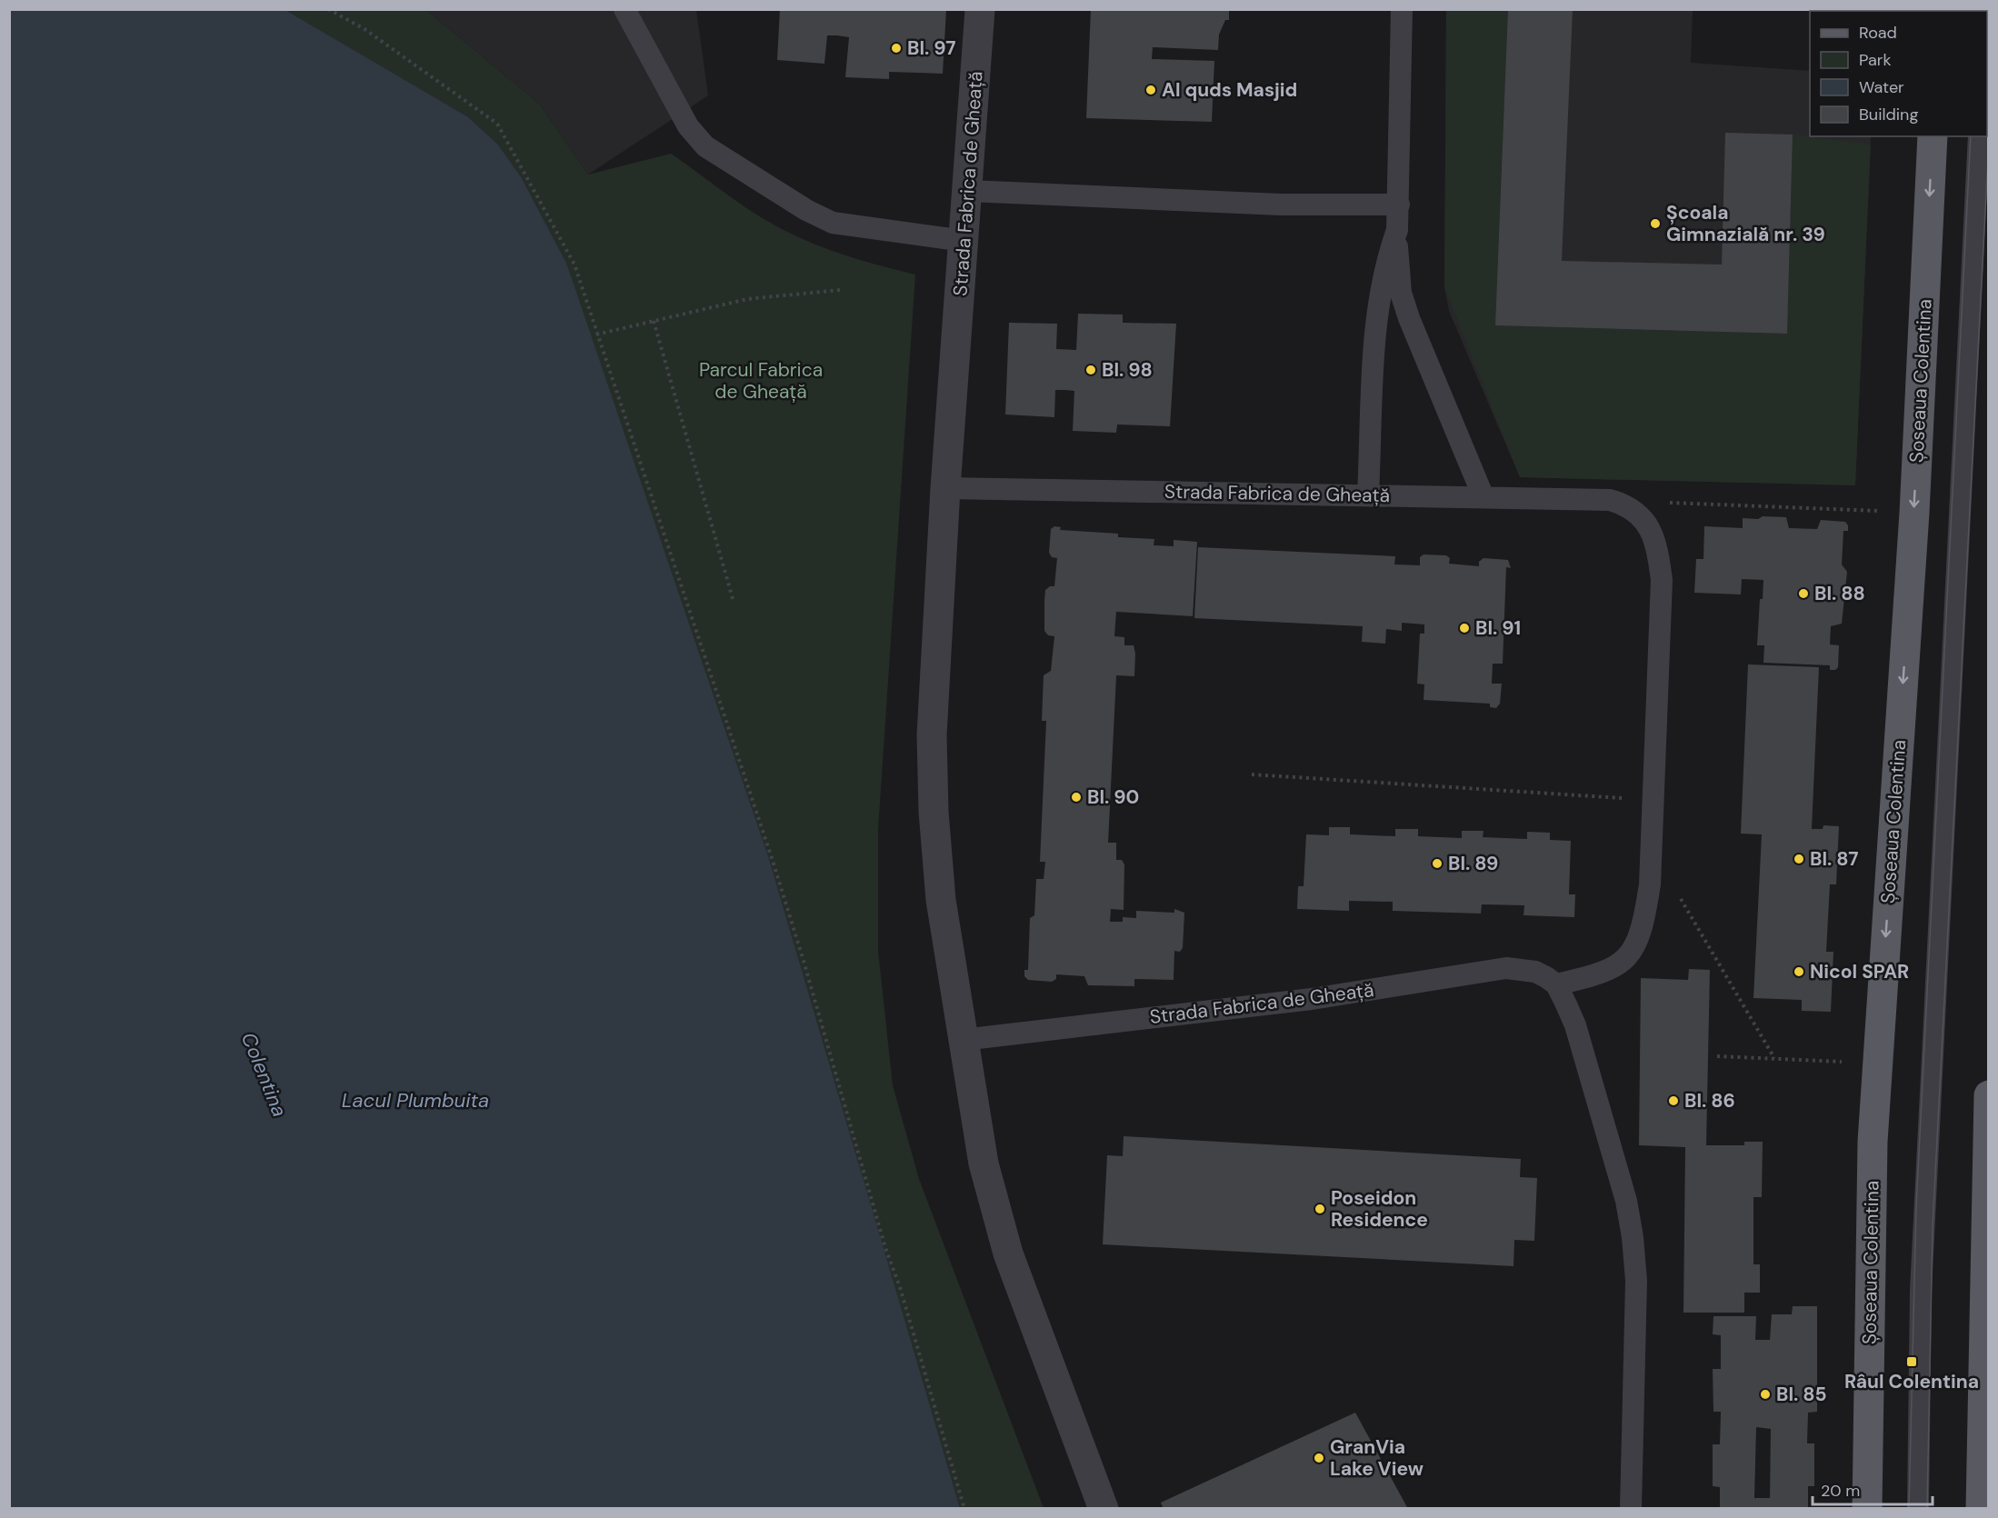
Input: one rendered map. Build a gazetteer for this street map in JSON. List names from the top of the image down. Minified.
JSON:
{"streets":{"main road":["Șoseaua Colentina"],"street":["Strada Fabrica de Gheață"]},"water":["Colentina","Lacul Plumbuita"],"parks":["Parcul Fabrica de Gheață"],"places":{"other":["Bl. 97","Al quds Masjid","Școala Gimnazială nr. 39","Bl. 98","Bl. 88","Bl. 91","Bl. 90","Bl. 87","Bl. 89","Nicol SPAR","Bl. 86","Poseidon Residence","Bl. 85","GranVia Lake View"],"transit":["Râul Colentina"]},"legend":["Road","Park","Water","Building"],"scale_bar":"20 m"}
